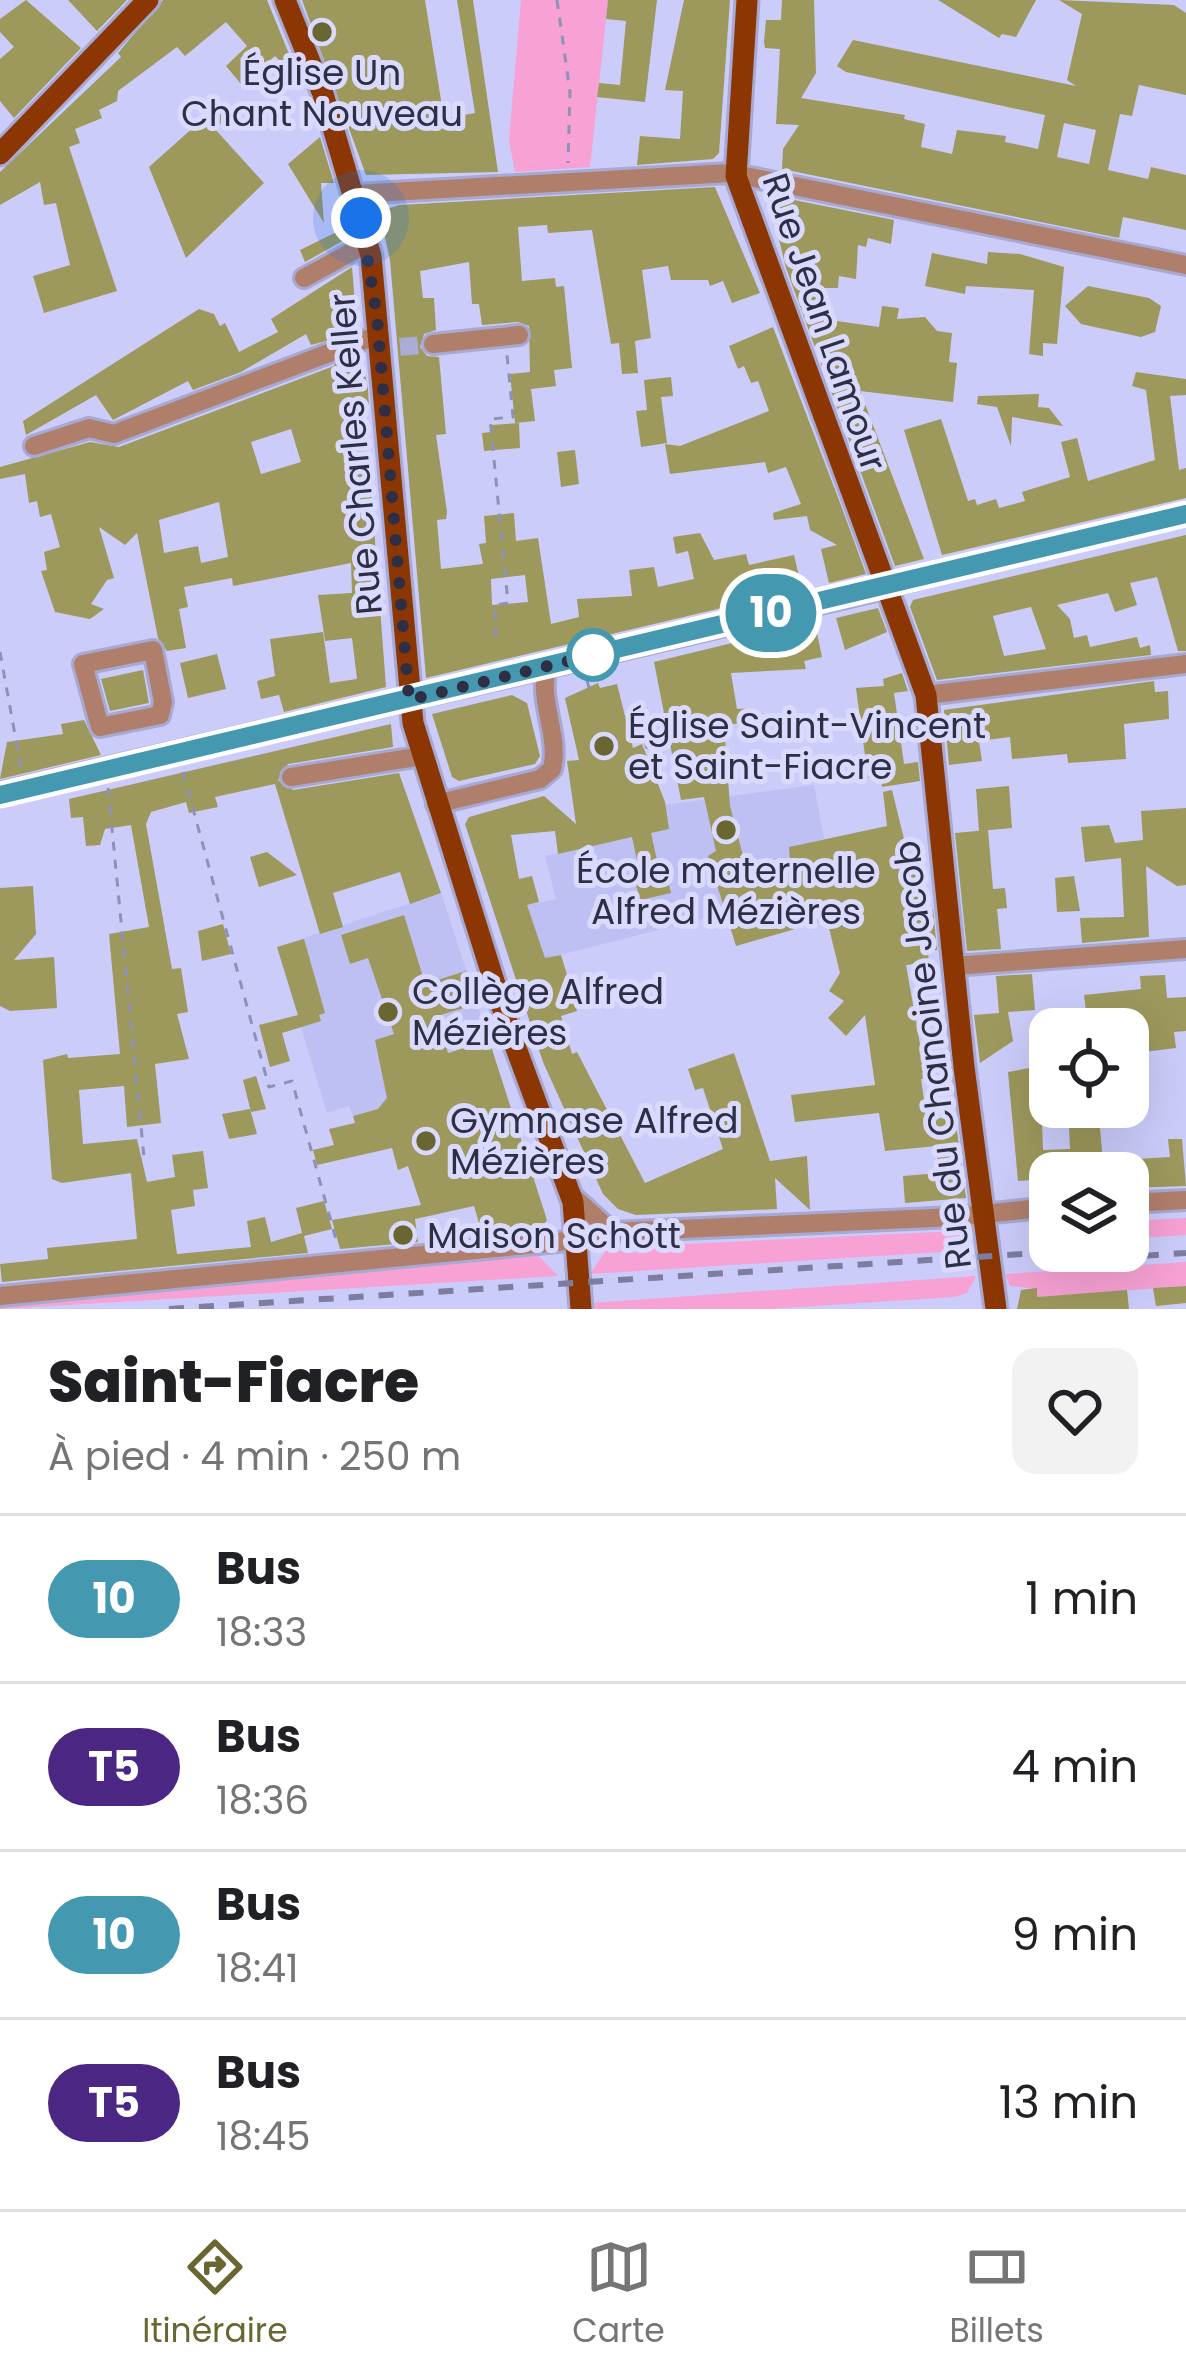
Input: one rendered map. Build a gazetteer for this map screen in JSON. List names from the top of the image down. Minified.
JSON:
{"streets":{"main road":["Rue Jean Lamour","Rue Charles Keller","Rue du Chanoine Jacob"]},"crossings":[["Rue Jean Lamour","Rue du Chanoine Jacob"]],"places":["Église Un Chant Nouveau","Église Saint-Vincent et Saint-Fiacre","École maternelle Alfred Mézières","Collège Alfred Mézières","Gymnase Alfred Mézières","Maison Schott"],"lines":["bus line 10"],"page":{"on_map":"10","heading":["Saint-Fiacre","À pied · 4 min · 250 m"],"list":[{"mark":"10","name":"Bus","note":"18:33","value":"1 min"},{"mark":"T5","name":"Bus","note":"18:36","value":"4 min"},{"mark":"10","name":"Bus","note":"18:41","value":"9 min"},{"mark":"T5","name":"Bus","note":"18:45","value":"13 min"}],"tabs":["Itinéraire","Carte","Billets"]}}
